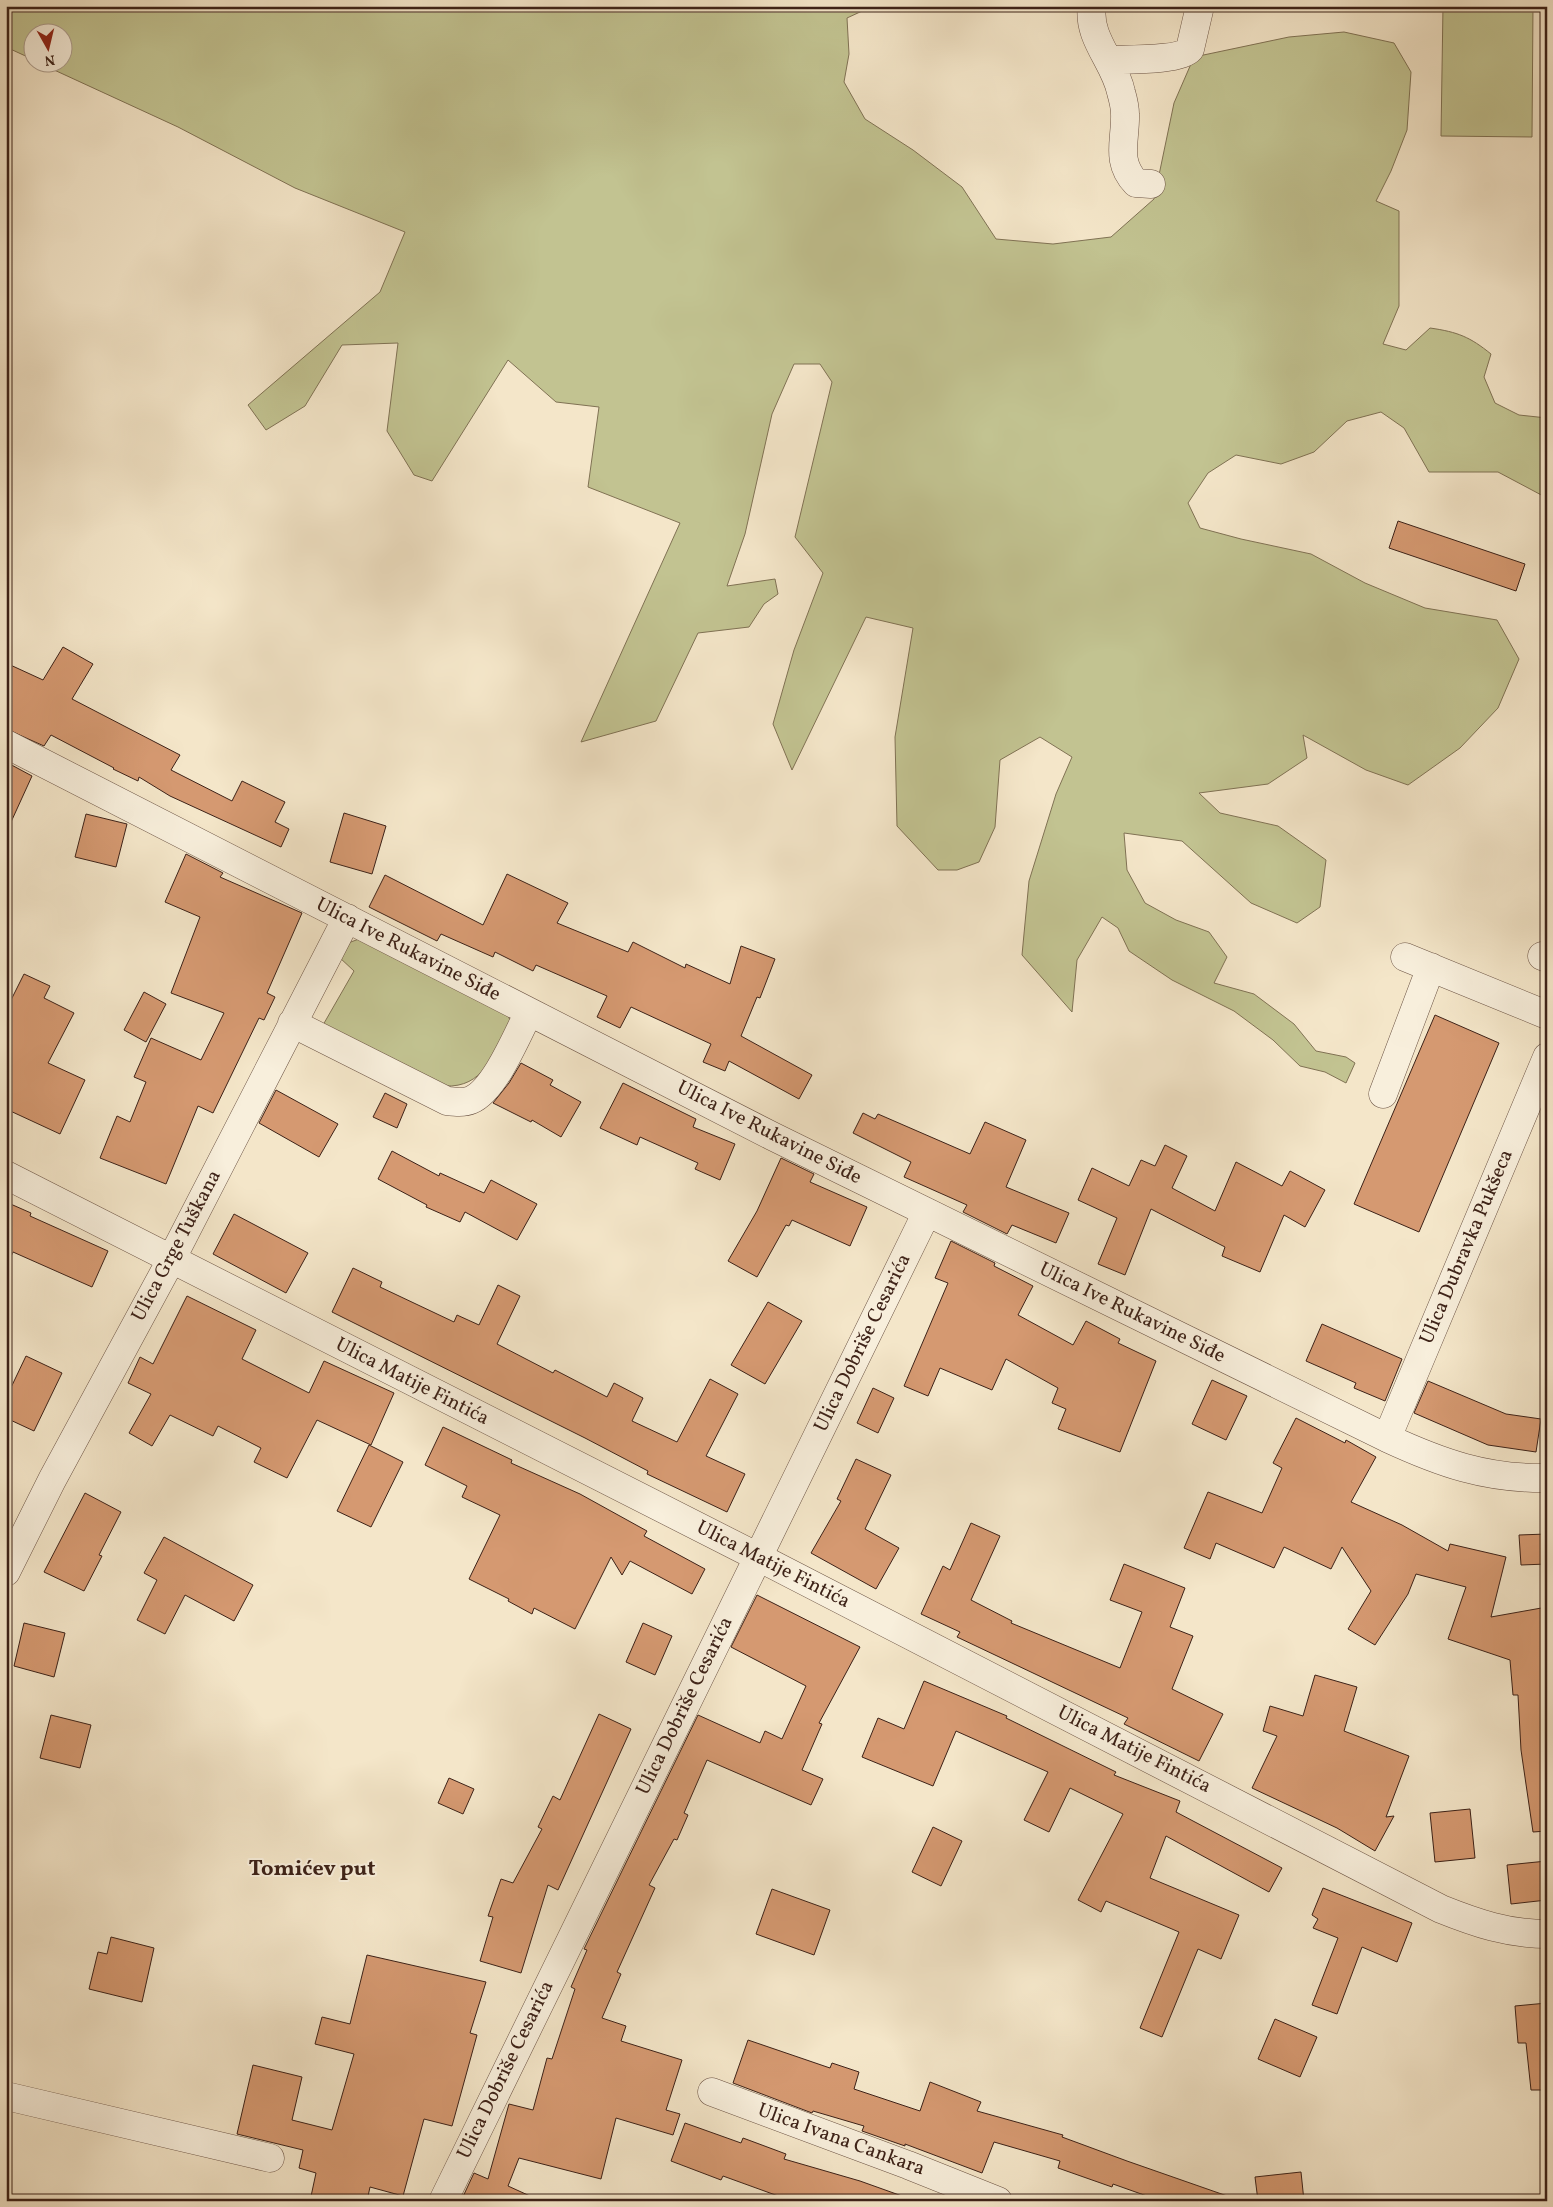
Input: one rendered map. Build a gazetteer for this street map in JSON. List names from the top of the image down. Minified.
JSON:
{"streets":{"street":["Ulica Ive Rukavine Siđe","Ulica Grge Tuškana","Ulica Dubravka Pukšeca","Ulica Dobriše Cesarića","Ulica Matije Fintića","Ulica Ivana Cankara"]},"crossings":[["Ulica Ive Rukavine Siđe","Ulica Grge Tuškana"],["Ulica Ive Rukavine Siđe","Ulica Dubravka Pukšeca"],["Ulica Ive Rukavine Siđe","Ulica Dobriše Cesarića"],["Ulica Grge Tuškana","Ulica Matije Fintića"],["Ulica Dobriše Cesarića","Ulica Matije Fintića"]],"districts":["Tomićev put"],"north":"bottom"}
